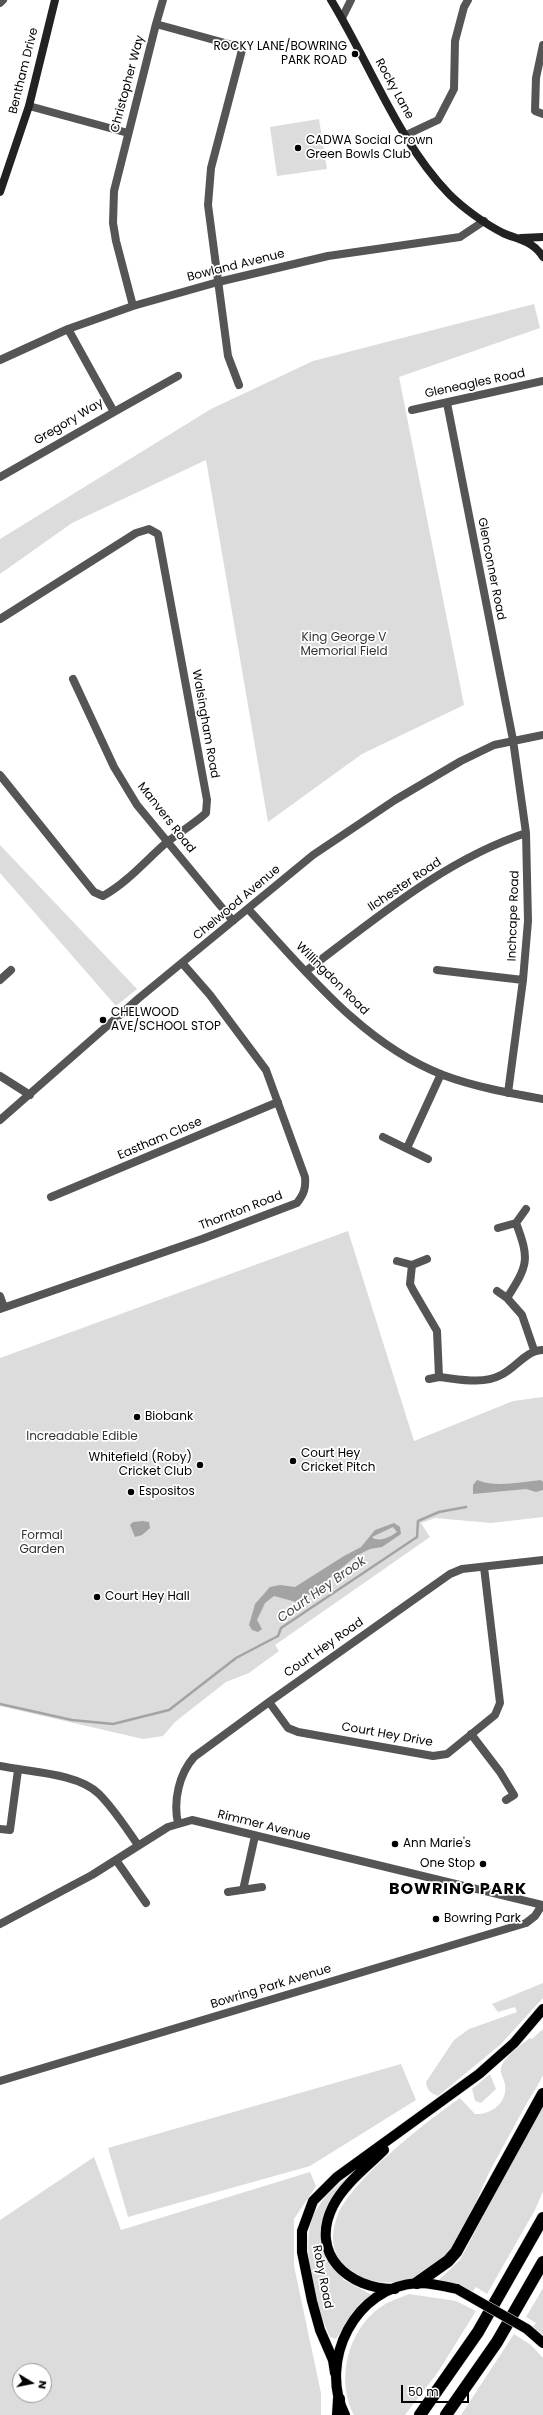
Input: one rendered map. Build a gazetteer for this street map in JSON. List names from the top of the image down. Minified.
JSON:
{"streets":{"main road":["Roby Road"],"street":["Bentham Drive","Christopher Way","Rocky Lane","Bowland Avenue","Gleneagles Road","Gregory Way","Glenconner Road","Walsingham Road","Manvers Road","Ilchester Road","Chelwood Avenue","Inchcape Road","Willingdon Road","Eastham Close","Thornton Road","Court Hey Road","Court Hey Drive","Rimmer Avenue","Bowring Park Avenue"]},"crossings":[["Christopher Way","Bowland Avenue"],["Rocky Lane","Bowland Avenue"],["Bowland Avenue","Gregory Way"],["Gleneagles Road","Glenconner Road"],["Glenconner Road","Chelwood Avenue"],["Glenconner Road","Inchcape Road"],["Walsingham Road","Manvers Road"],["Manvers Road","Chelwood Avenue"],["Ilchester Road","Inchcape Road"],["Ilchester Road","Willingdon Road"],["Chelwood Avenue","Inchcape Road"],["Chelwood Avenue","Willingdon Road"],["Chelwood Avenue","Thornton Road"],["Inchcape Road","Willingdon Road"],["Eastham Close","Thornton Road"],["Court Hey Road","Court Hey Drive"],["Court Hey Road","Rimmer Avenue"],["Rimmer Avenue","Bowring Park Avenue"]],"districts":["BOWRING PARK"],"water":["Court Hey Brook"],"parks":["King George V Memorial Field","Increadable Edible","Formal Garden"],"places":["ROCKY LANE/BOWRING PARK ROAD","CADWA Social Crown Green Bowls Club","CHELWOOD AVE/SCHOOL STOP","Biobank","Court Hey Cricket Pitch","Whitefield (Roby) Cricket Club","Espositos","Court Hey Hall","Ann Marie's","One Stop","Bowring Park"],"scale_bar":"50 m","north":"right"}
